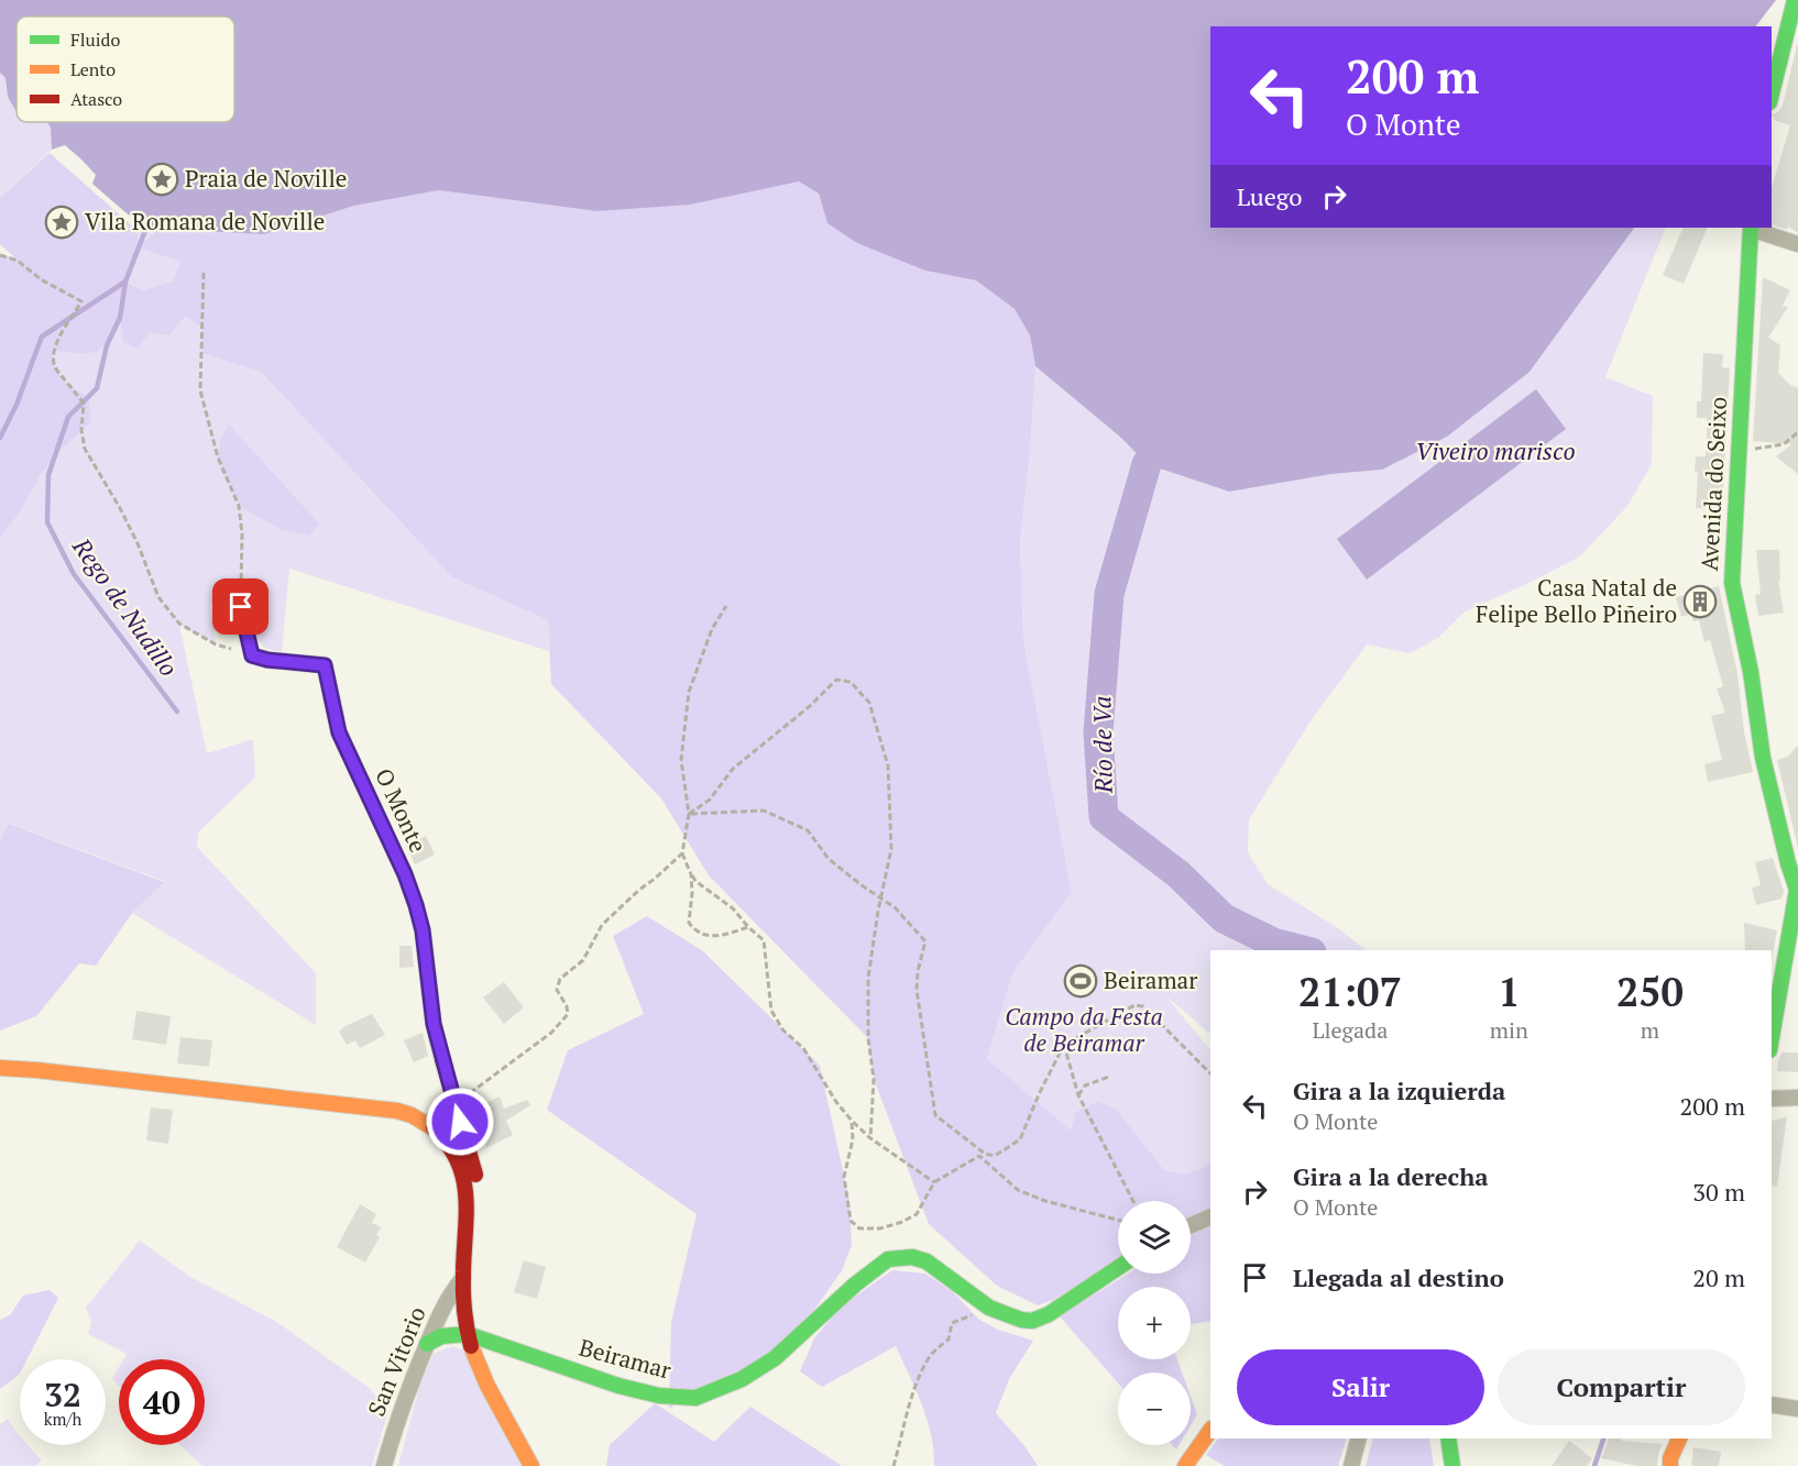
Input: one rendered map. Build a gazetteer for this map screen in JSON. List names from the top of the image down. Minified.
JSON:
{"streets":{"street":["Avenida do Seixo","O Monte","Beiramar","San Vitorio"]},"water":["Viveiro marisco","Rego de Nudillo","Río de Va"],"parks":["Campo da Festa de Beiramar"],"places":{"place":["Praia de Noville","Vila Romana de Noville"],"building":["Casa Natal de Felipe Bello Piñeiro"],"sports":["Beiramar"]},"legend":["Fluido","Lento","Atasco"],"page":{"turn":["200 m","O Monte"],"then":"Luego","eta":["21:07","Llegada","1","min","250","m"],"list":[{"name":"Gira a la izquierda","note":"O Monte","value":"200 m"},{"name":"Gira a la derecha","note":"O Monte","value":"30 m"},{"name":"Llegada al destino","value":"20 m"}],"map_buttons":["+","−"],"buttons":["Salir","Compartir"],"speed":"32 km/h","limit":"40"}}
